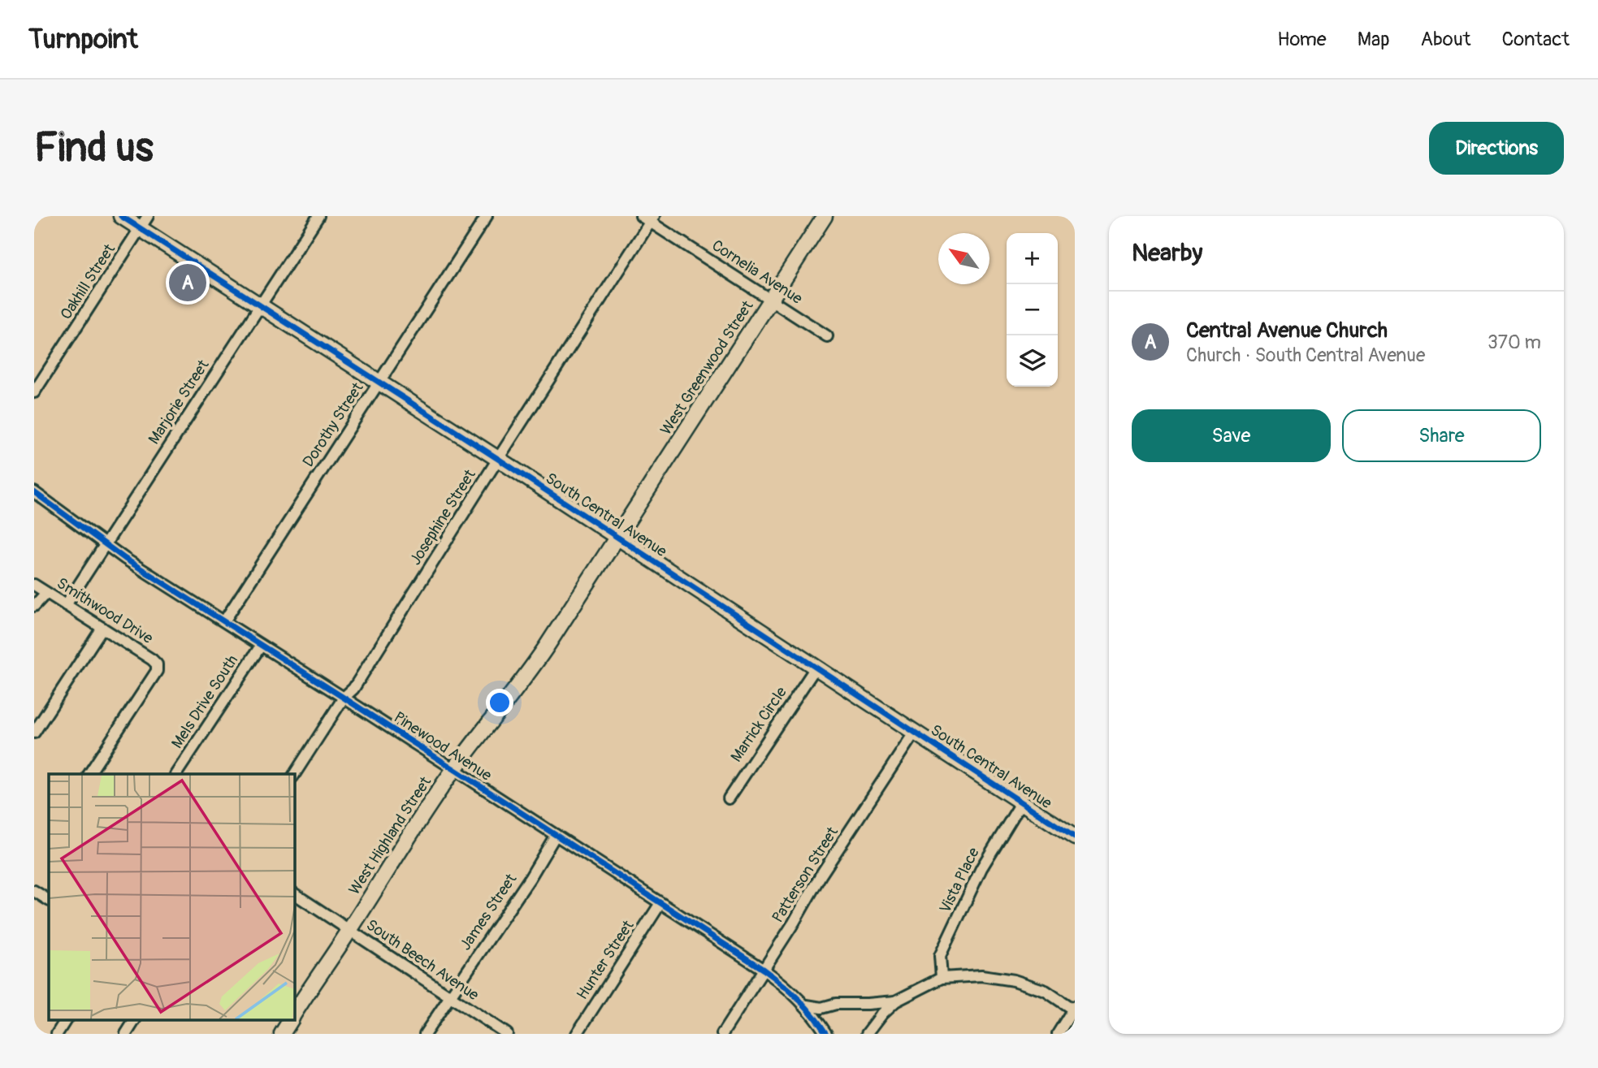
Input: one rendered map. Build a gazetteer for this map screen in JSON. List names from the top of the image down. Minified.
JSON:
{"streets":{"street":["Cornelia Avenue","Oakhill Street","West Greenwood Street","Marjorie Street","Dorothy Street","South Central Avenue","Josephine Street","Smithwood Drive","Mels Drive South","Marrick Circle","Pinewood Avenue","West Highland Street","Patterson Street","Vista Place","James Street","South Beech Avenue","Hunter Street"]},"crossings":[["Cornelia Avenue","West Greenwood Street"],["Cornelia Avenue","Josephine Street"],["Oakhill Street","South Central Avenue"],["West Greenwood Street","South Central Avenue"],["West Greenwood Street","West Highland Street"],["Marjorie Street","South Central Avenue"],["Marjorie Street","Smithwood Drive"],["Marjorie Street","Pinewood Avenue"],["Dorothy Street","South Central Avenue"],["Dorothy Street","Pinewood Avenue"],["South Central Avenue","Josephine Street"],["South Central Avenue","Marrick Circle"],["South Central Avenue","West Highland Street"],["South Central Avenue","Patterson Street"],["South Central Avenue","Vista Place"],["Josephine Street","Pinewood Avenue"],["Mels Drive South","Pinewood Avenue"],["Pinewood Avenue","West Highland Street"],["Pinewood Avenue","Patterson Street"],["Pinewood Avenue","James Street"],["Pinewood Avenue","Hunter Street"],["West Highland Street","South Beech Avenue"],["James Street","South Beech Avenue"]],"north":"top left","page":{"header":"Turnpoint","nav":["Home","Map","About","Contact"],"buttons":["Directions",["Save","Share"]],"title":"Find us","heading":"Nearby","map_buttons":["+","−"],"pins":"A","list":[{"mark":"A","name":"Central Avenue Church","note":"Church · South Central Avenue","value":"370 m"}]}}
